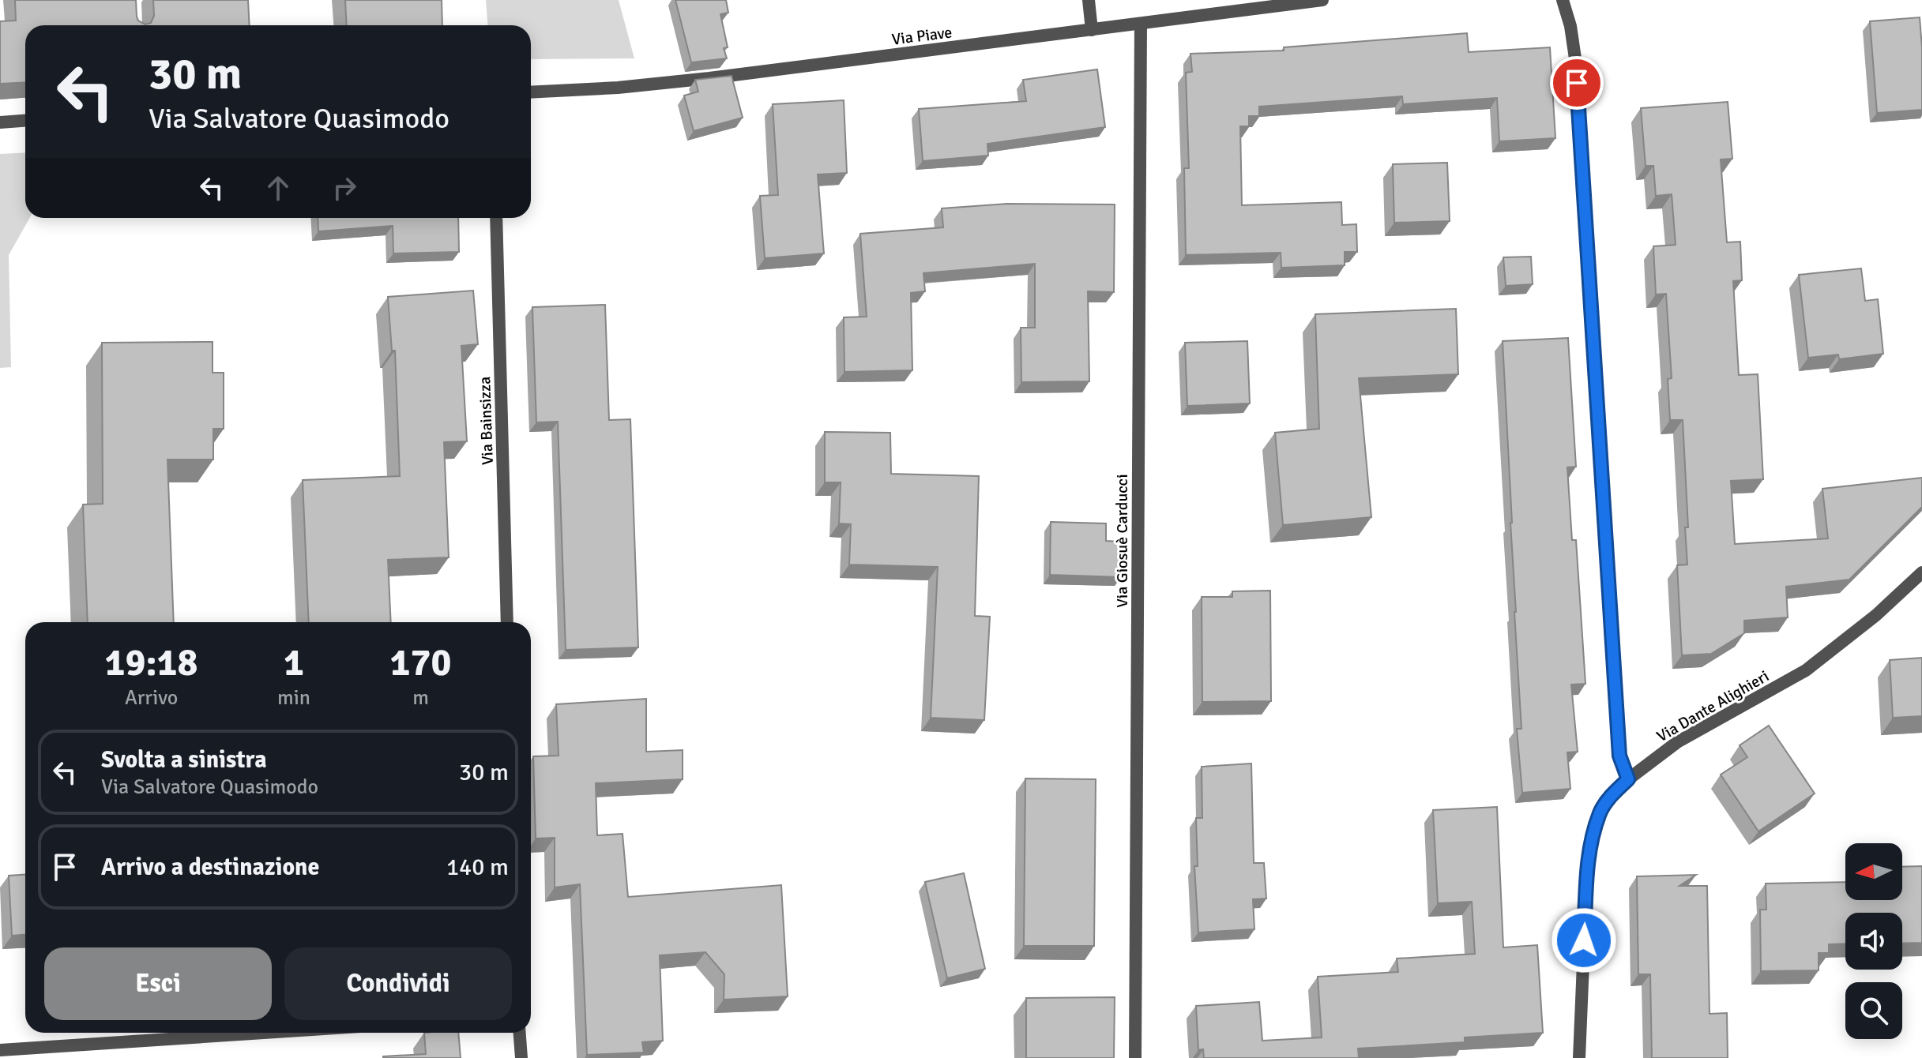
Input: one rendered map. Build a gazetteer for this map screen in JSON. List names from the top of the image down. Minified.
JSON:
{"streets":{"street":["Via Piave","Via Bainsizza","Via Giosuè Carducci","Via Dante Alighieri"]},"crossings":[["Via Piave","Via Giosuè Carducci"]],"north":"left","page":{"turn":["30 m","Via Salvatore Quasimodo"],"eta":["19:18","Arrivo","1","min","170","m"],"list":[{"name":"Svolta a sinistra","note":"Via Salvatore Quasimodo","value":"30 m"},{"name":"Arrivo a destinazione","value":"140 m"}],"buttons":["Esci","Condividi"]}}
